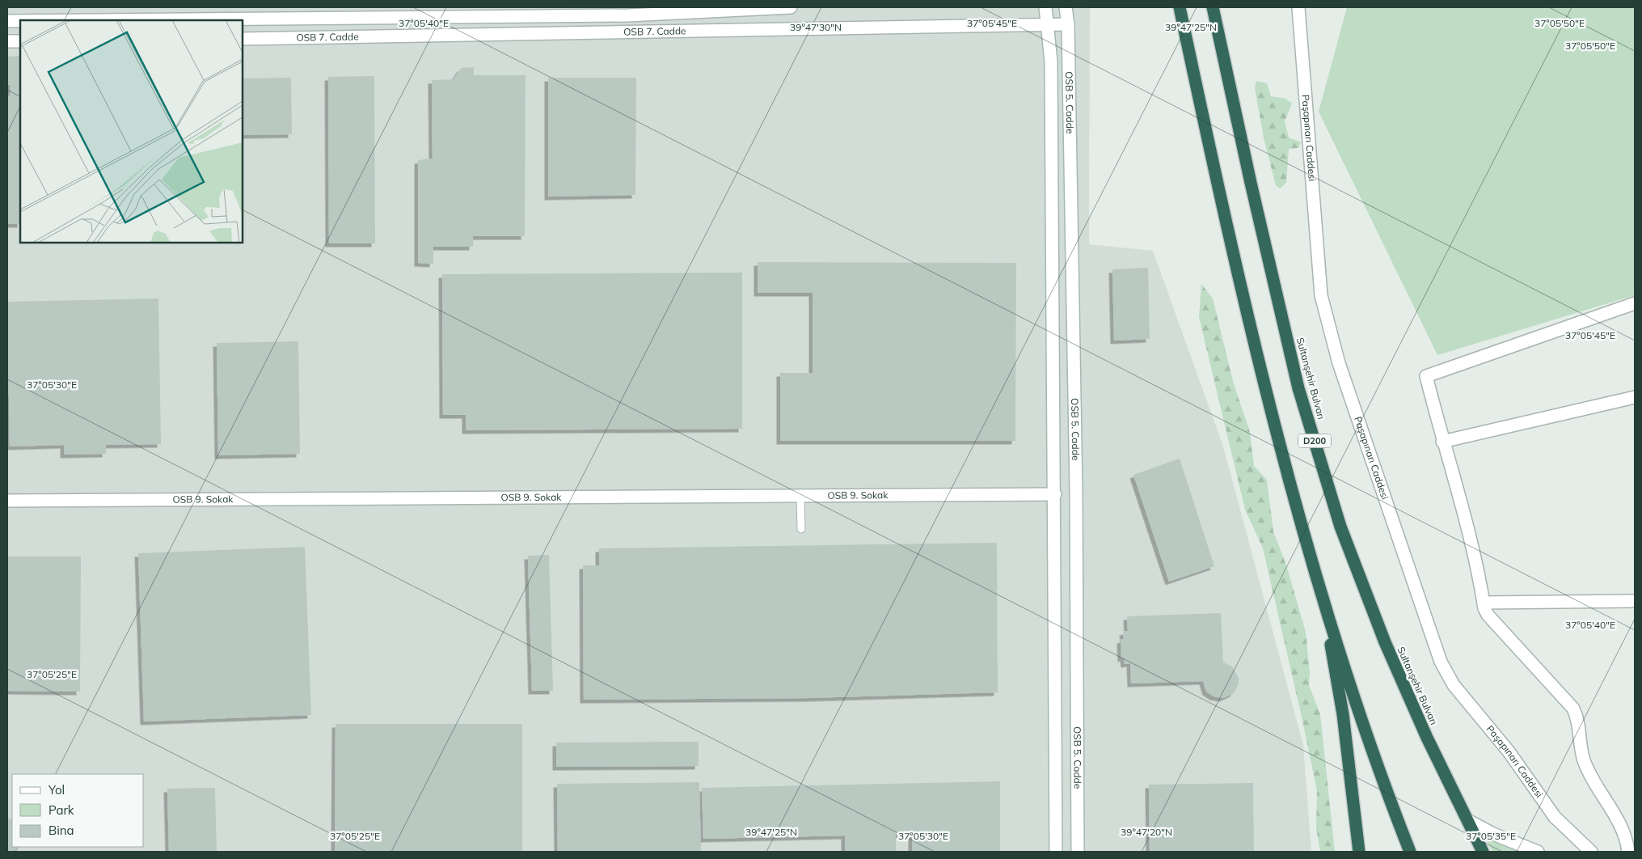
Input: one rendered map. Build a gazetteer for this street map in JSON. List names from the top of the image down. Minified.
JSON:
{"streets":{"highway":["Sultanşehir Bulvarı","D200"],"street":["OSB 7. Cadde","OSB 5. Cadde","Paşapınarı Caddesi","OSB 9. Sokak"]},"crossings":[["OSB 7. Cadde","OSB 5. Cadde"]],"legend":["Yol","Park","Bina"],"coordinates":["37°05'40\"E","37°05'45\"E","37°05'50\"E","39°47'30\"N","39°47'25\"N","37°05'30\"E","37°05'25\"E","39°47'20\"N","37°05'35\"E"]}
